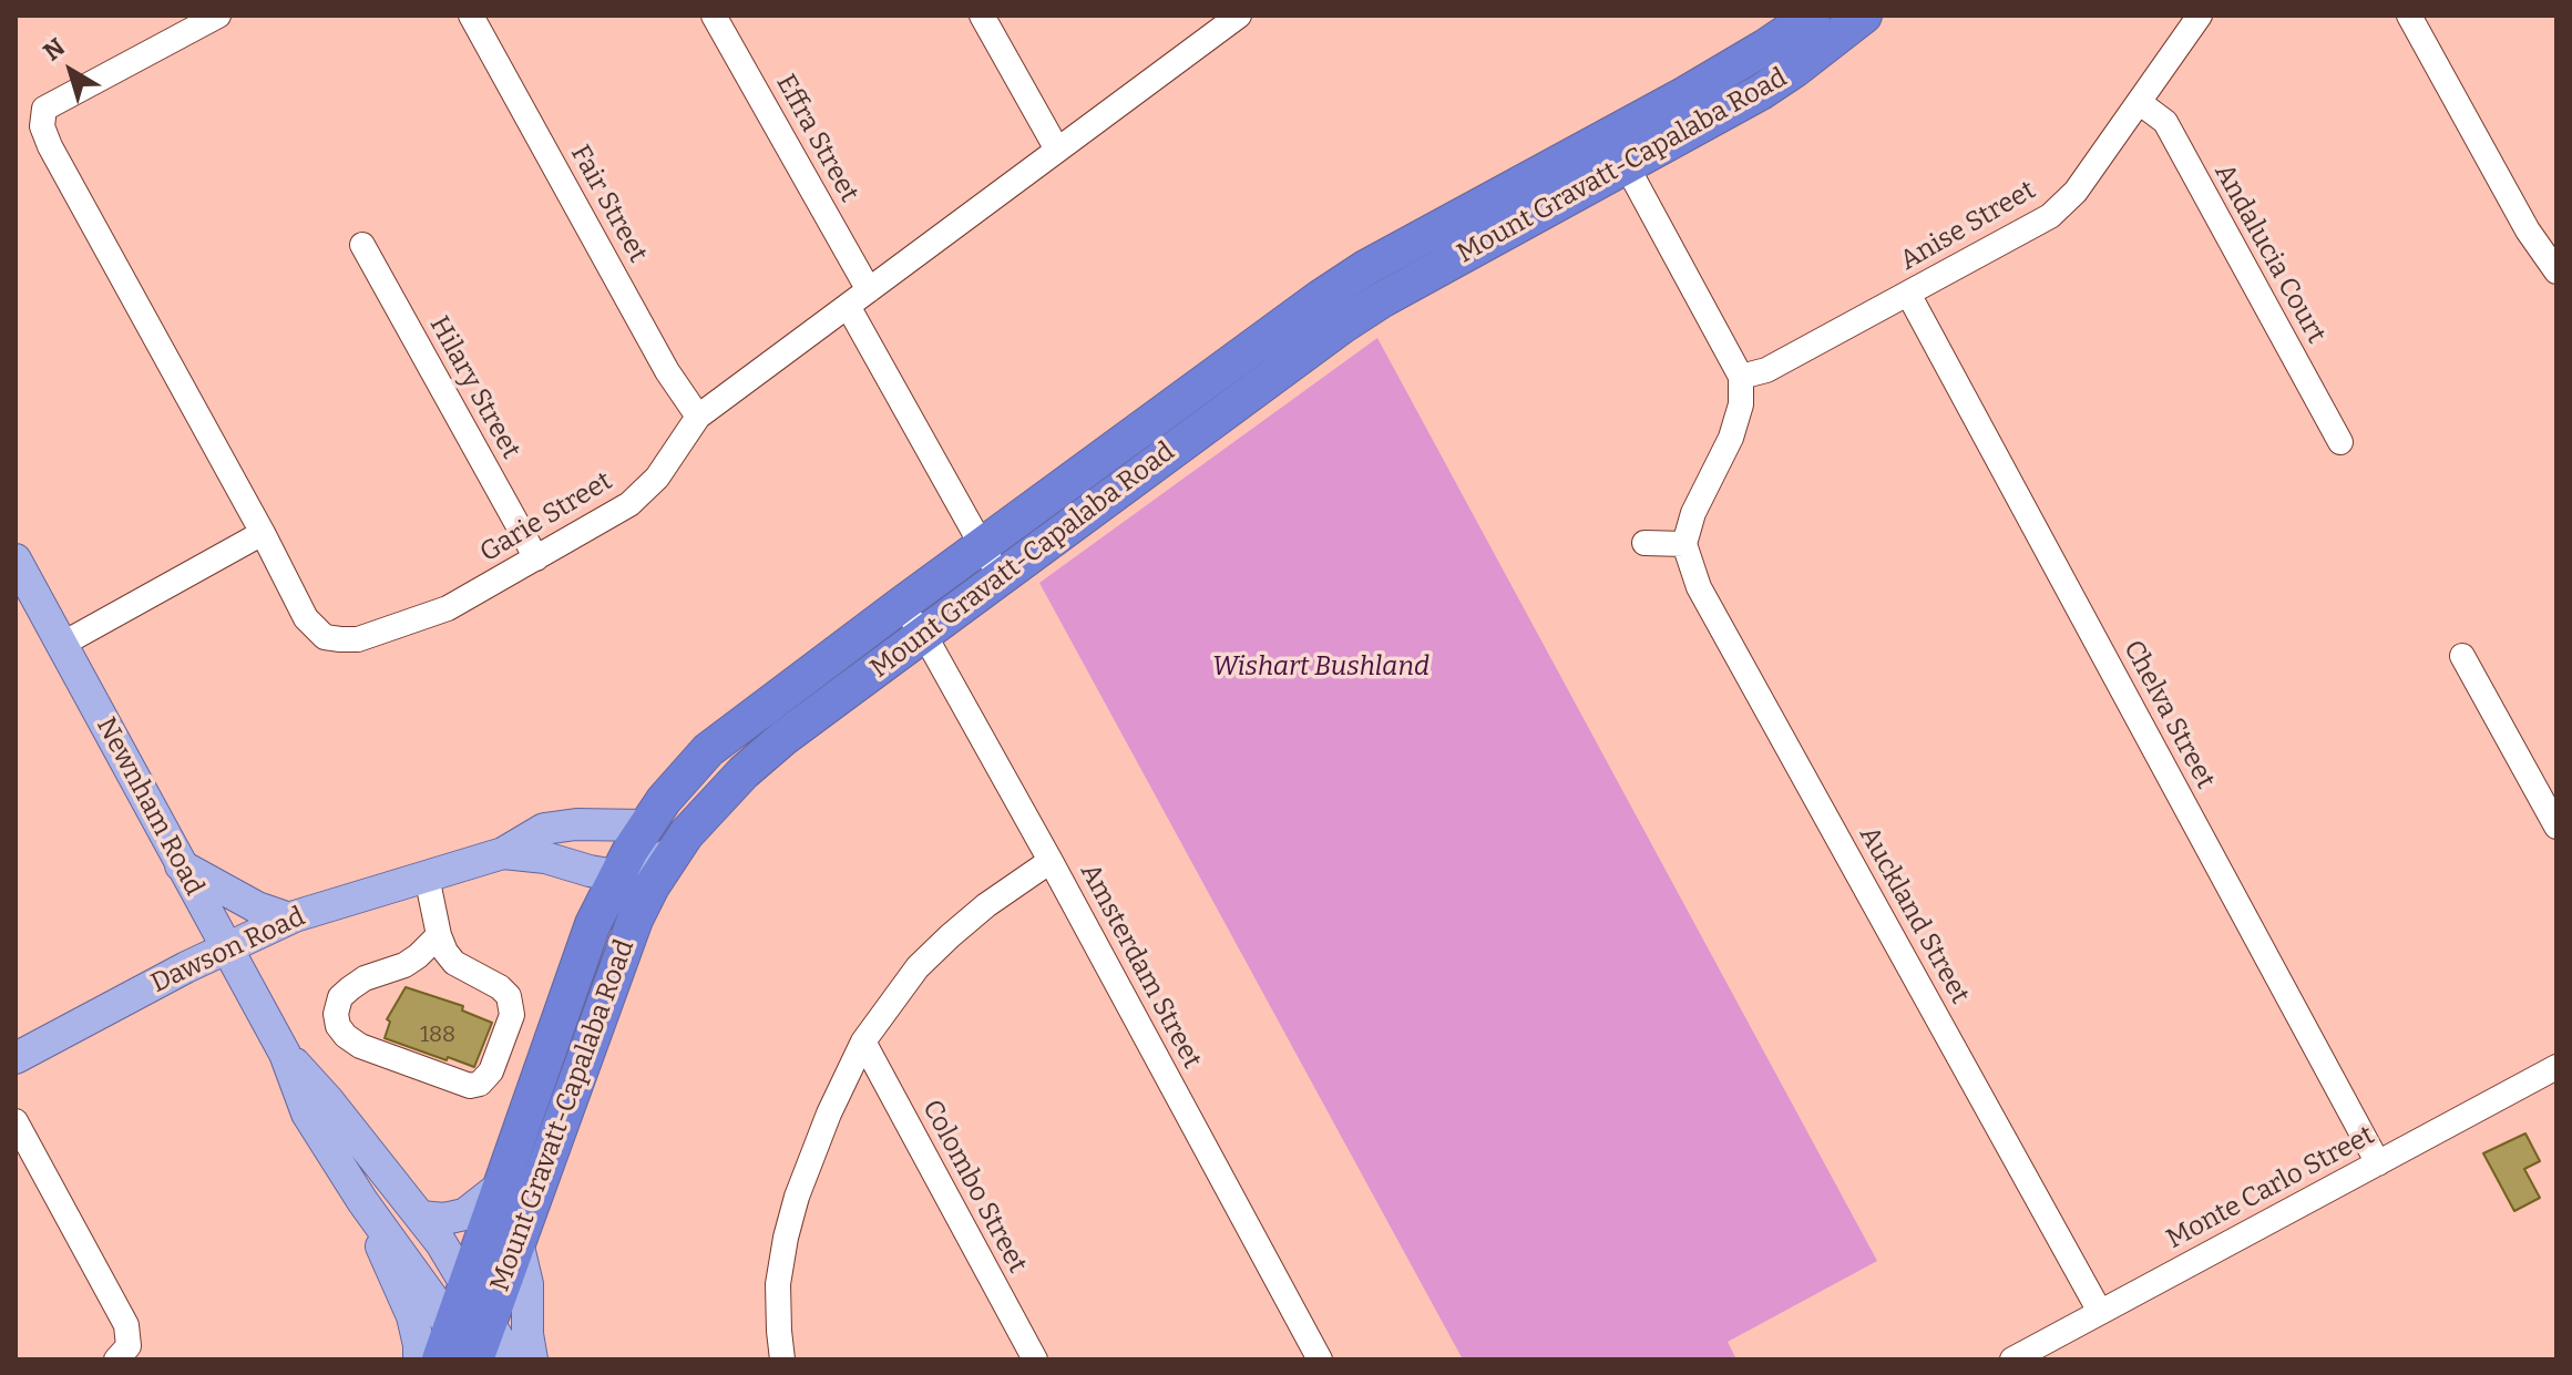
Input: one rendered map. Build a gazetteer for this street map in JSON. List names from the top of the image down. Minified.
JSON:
{"streets":{"highway":["Mount Gravatt-Capalaba Road"],"main road":["Newnham Road","Dawson Road"],"street":["Effra Street","Fair Street","Anise Street","Andalucia Court","Hilary Street","Garie Street","Chelva Street","Auckland Street","Amsterdam Street","Colombo Street","Monte Carlo Street"]},"crossings":[["Effra Street","Garie Street"],["Mount Gravatt-Capalaba Road","Newnham Road"],["Mount Gravatt-Capalaba Road","Dawson Road"],["Mount Gravatt-Capalaba Road","Amsterdam Street"],["Fair Street","Garie Street"],["Anise Street","Andalucia Court"],["Anise Street","Chelva Street"],["Hilary Street","Garie Street"],["Chelva Street","Monte Carlo Street"],["Newnham Road","Dawson Road"],["Auckland Street","Monte Carlo Street"]],"parks":["Wishart Bushland"],"house_numbers":["188"],"north":"top left"}
